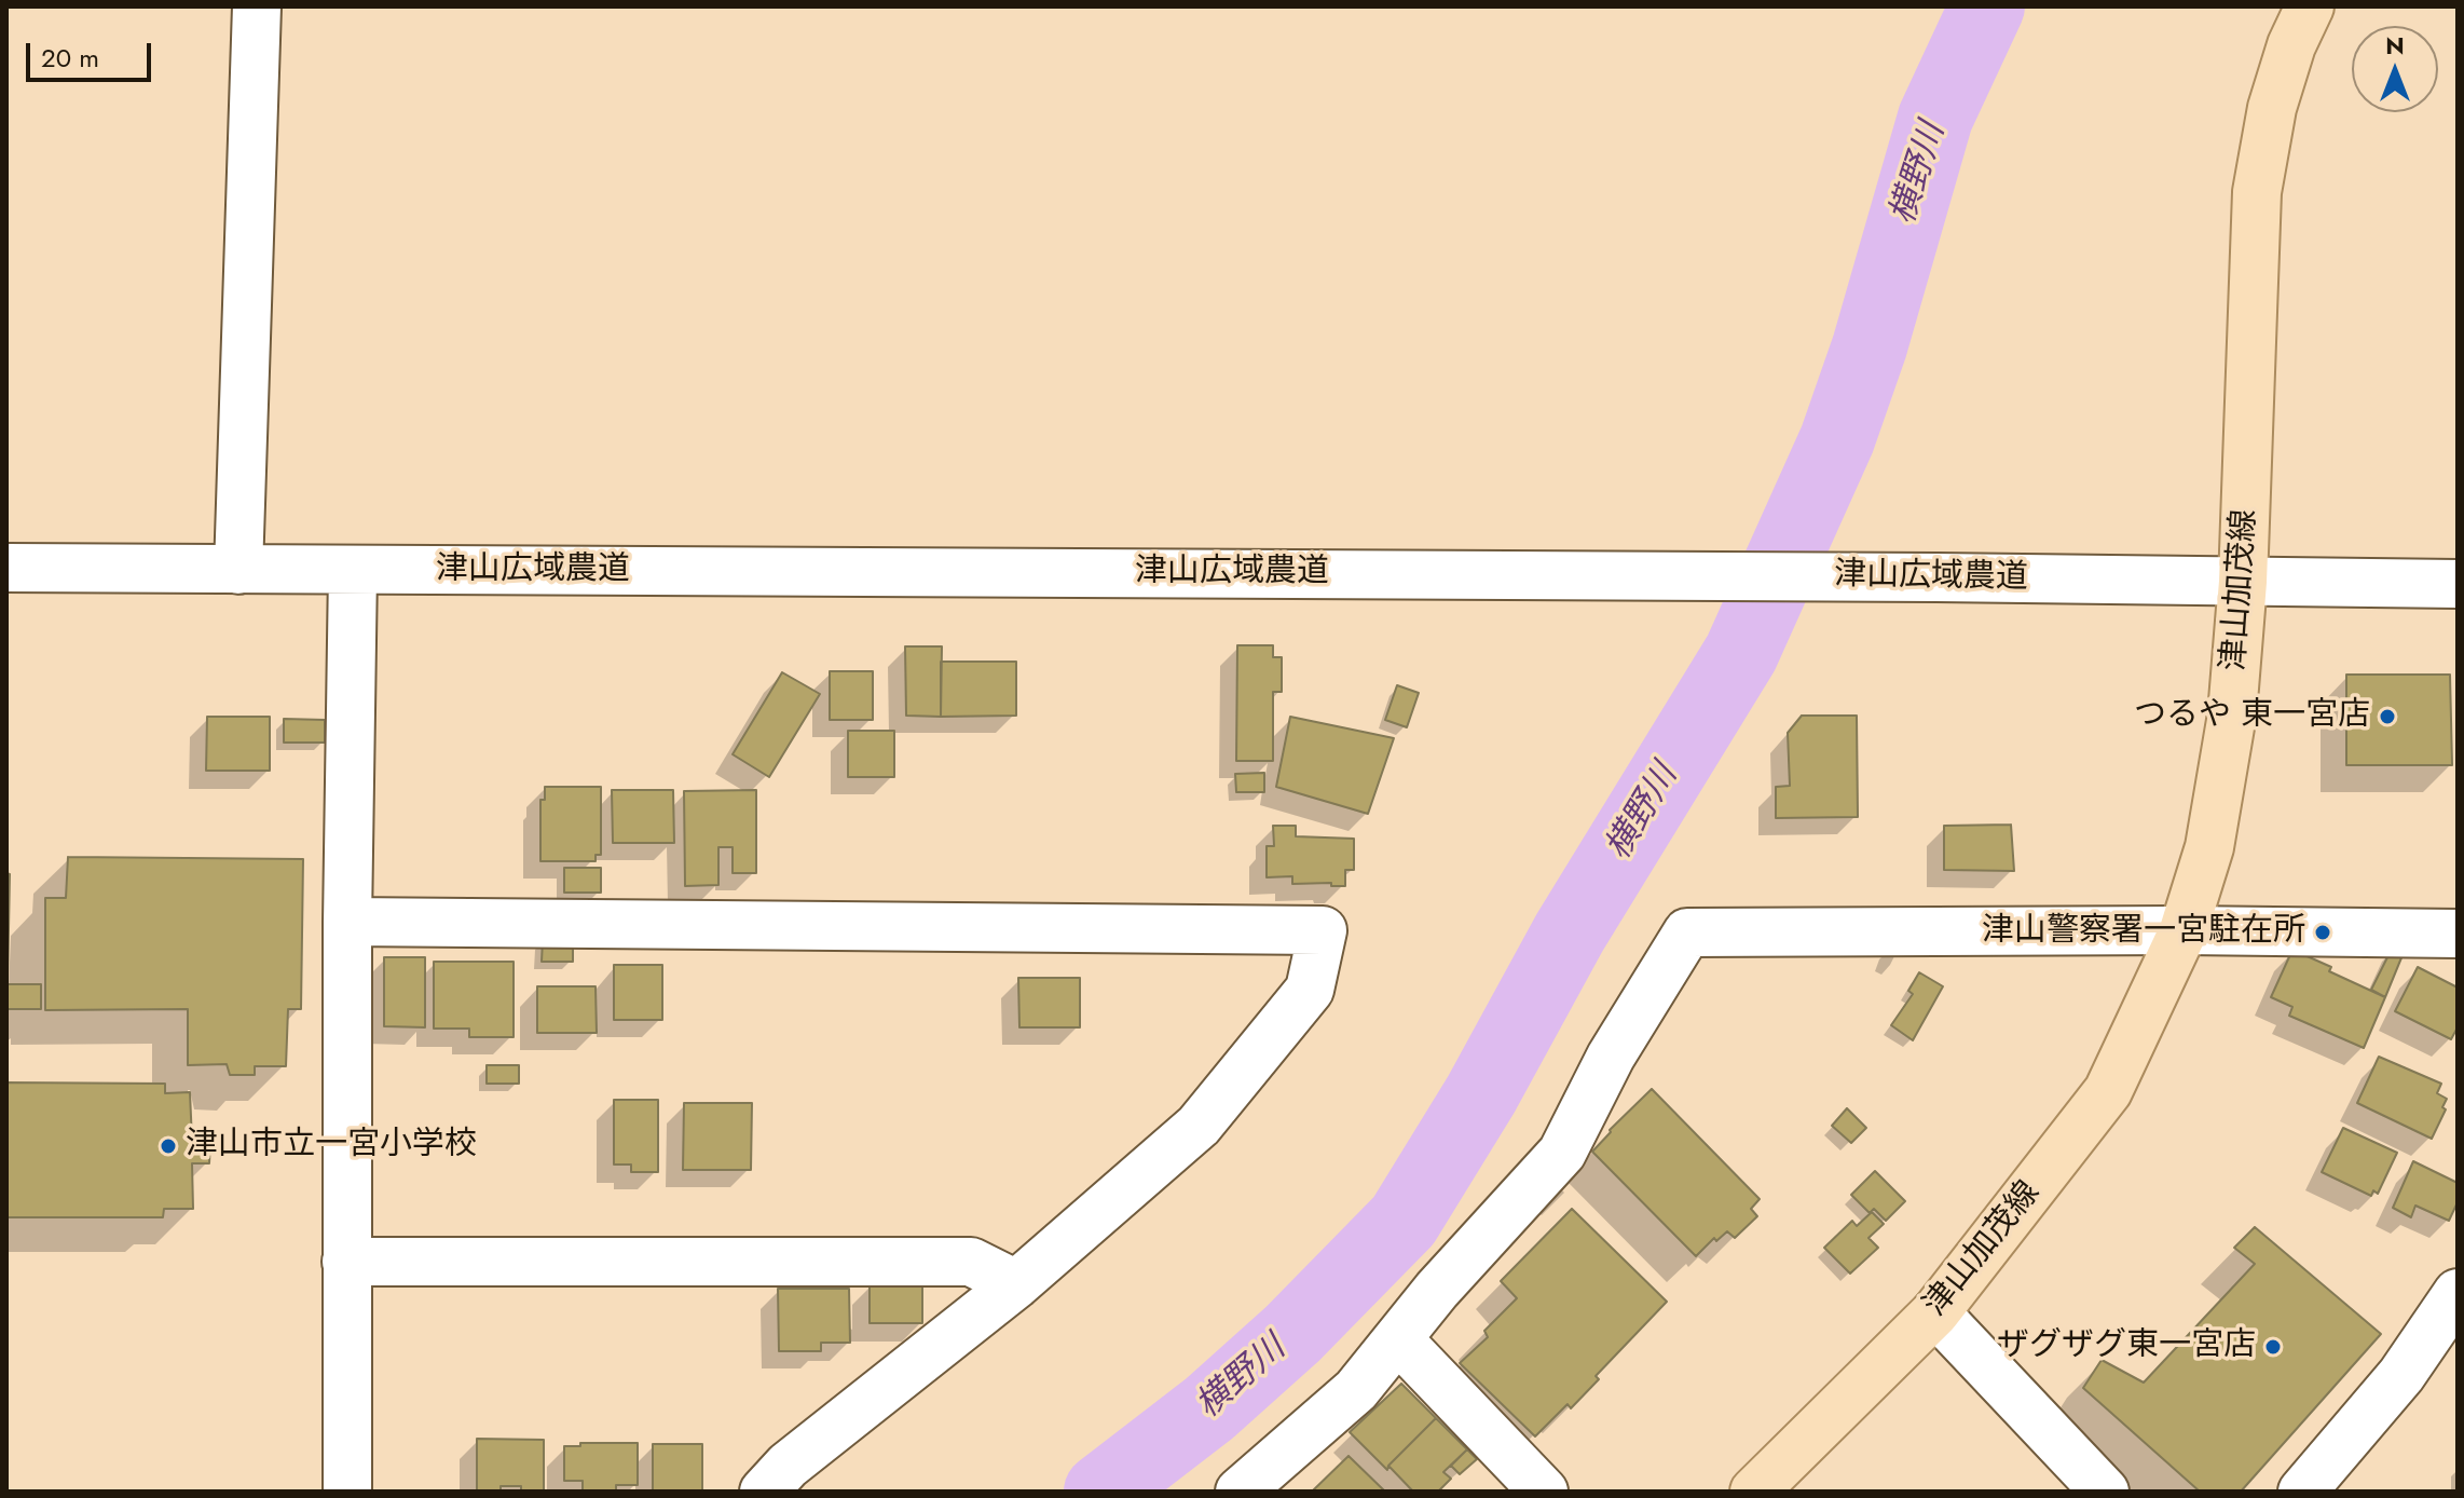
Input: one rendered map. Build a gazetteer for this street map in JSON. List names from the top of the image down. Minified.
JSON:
{"streets":{"main road":["津山加茂線"],"street":["津山広域農道"]},"crossings":[["津山広域農道","津山加茂線"]],"water":["横野川"],"places":["つるや 東一宮店","津山警察署一宮駐在所","津山市立一宮小学校","ザグザグ東一宮店"],"scale_bar":"20 m","north":"top"}
